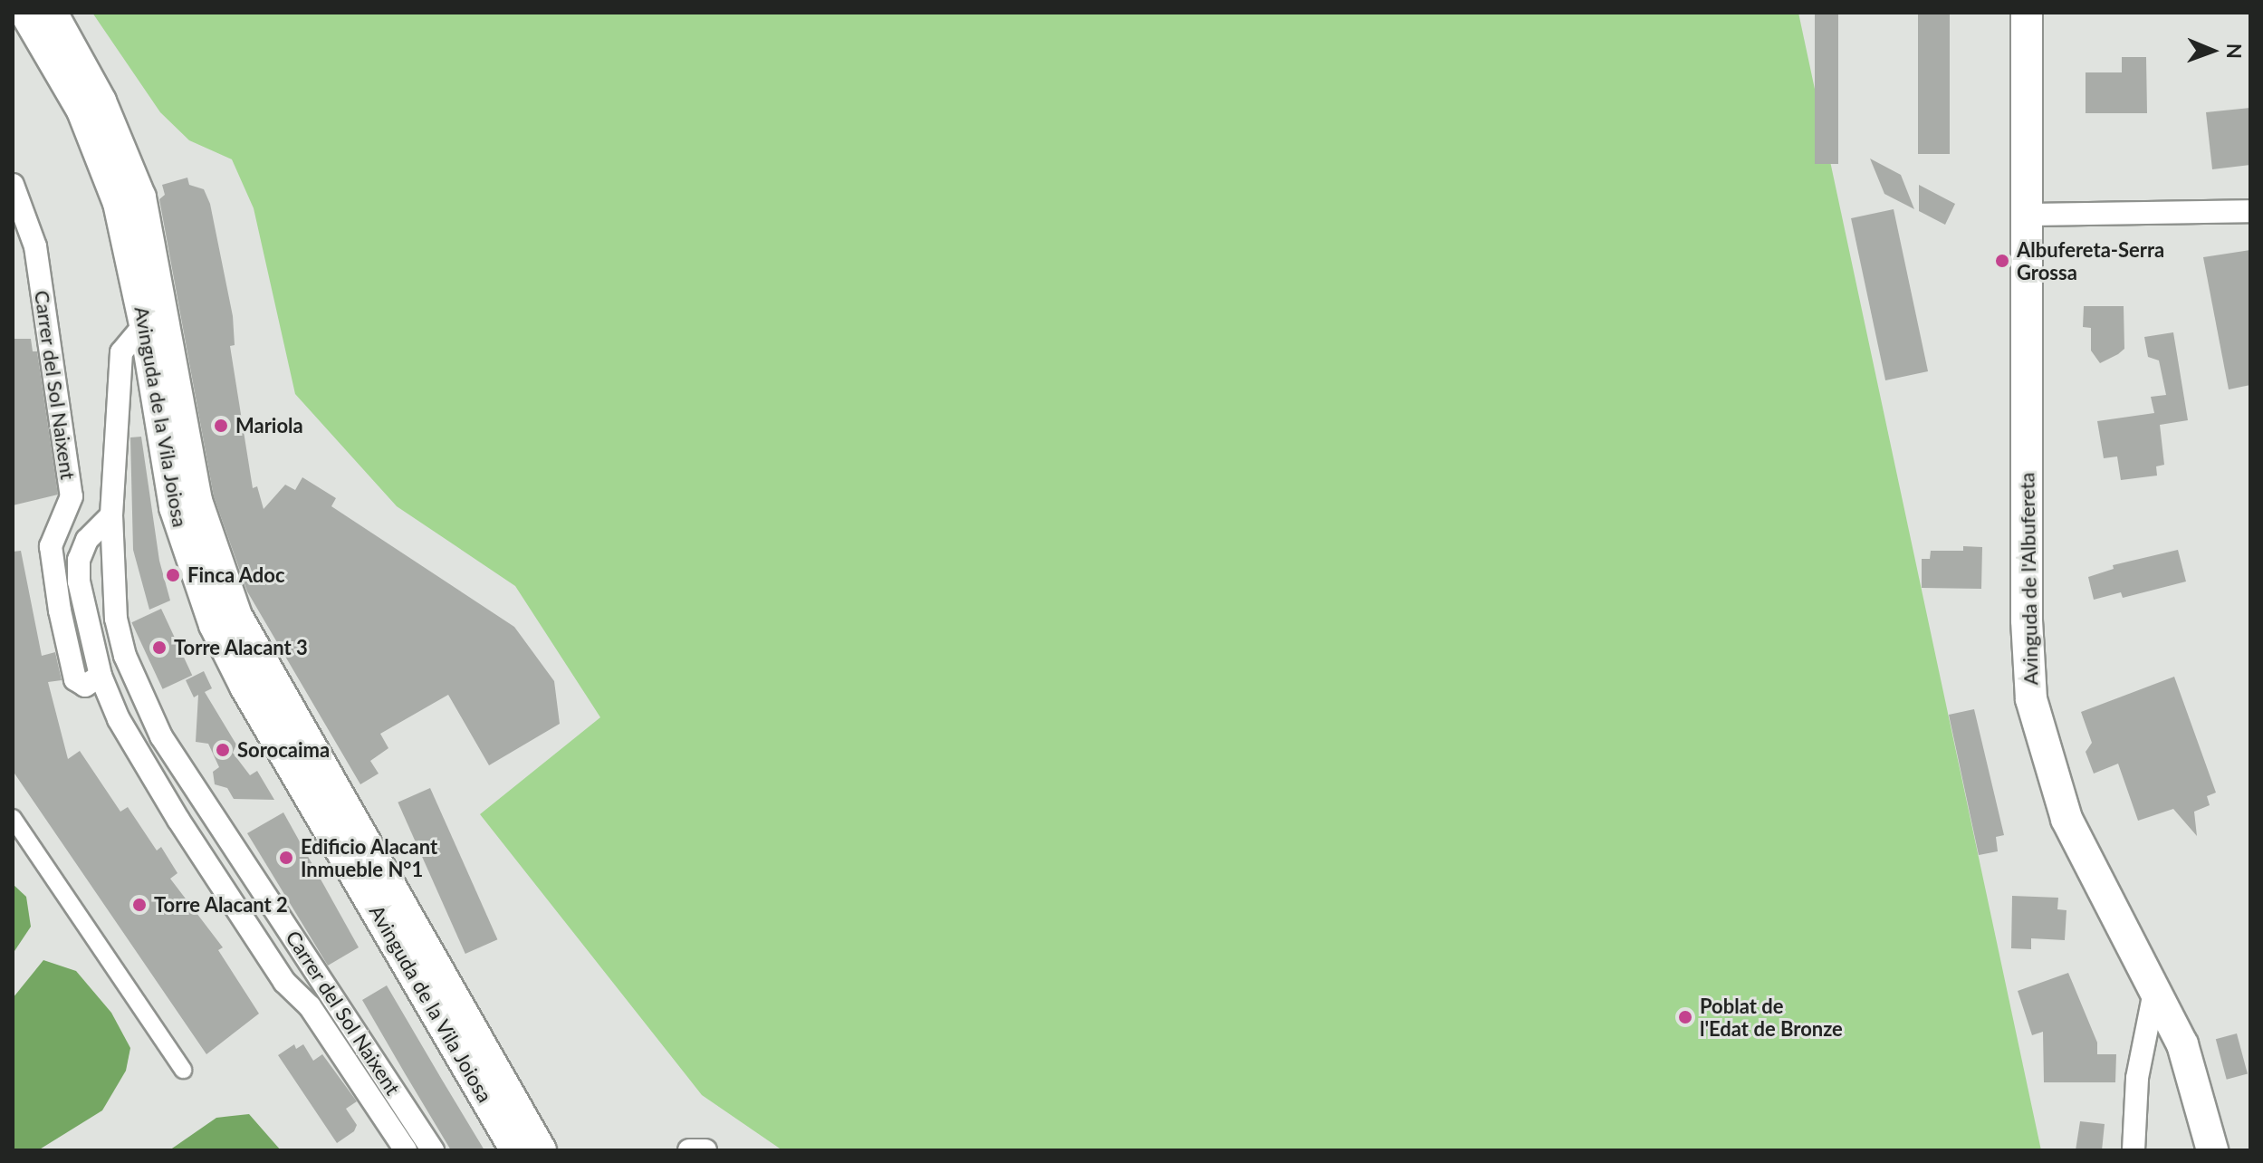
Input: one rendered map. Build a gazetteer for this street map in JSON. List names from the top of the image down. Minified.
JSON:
{"streets":{"main road":["Avinguda de la Vila Joiosa","Avinguda de l'Albufereta"],"street":["Carrer del Sol Naixent"]},"crossings":[["Carrer del Sol Naixent","Avinguda de la Vila Joiosa"]],"places":["Albufereta-Serra Grossa","Mariola","Finca Adoc","Torre Alacant 3","Sorocaima","Edificio Alacant Inmueble N°1","Torre Alacant 2","Poblat de l'Edat de Bronze"],"north":"right"}
